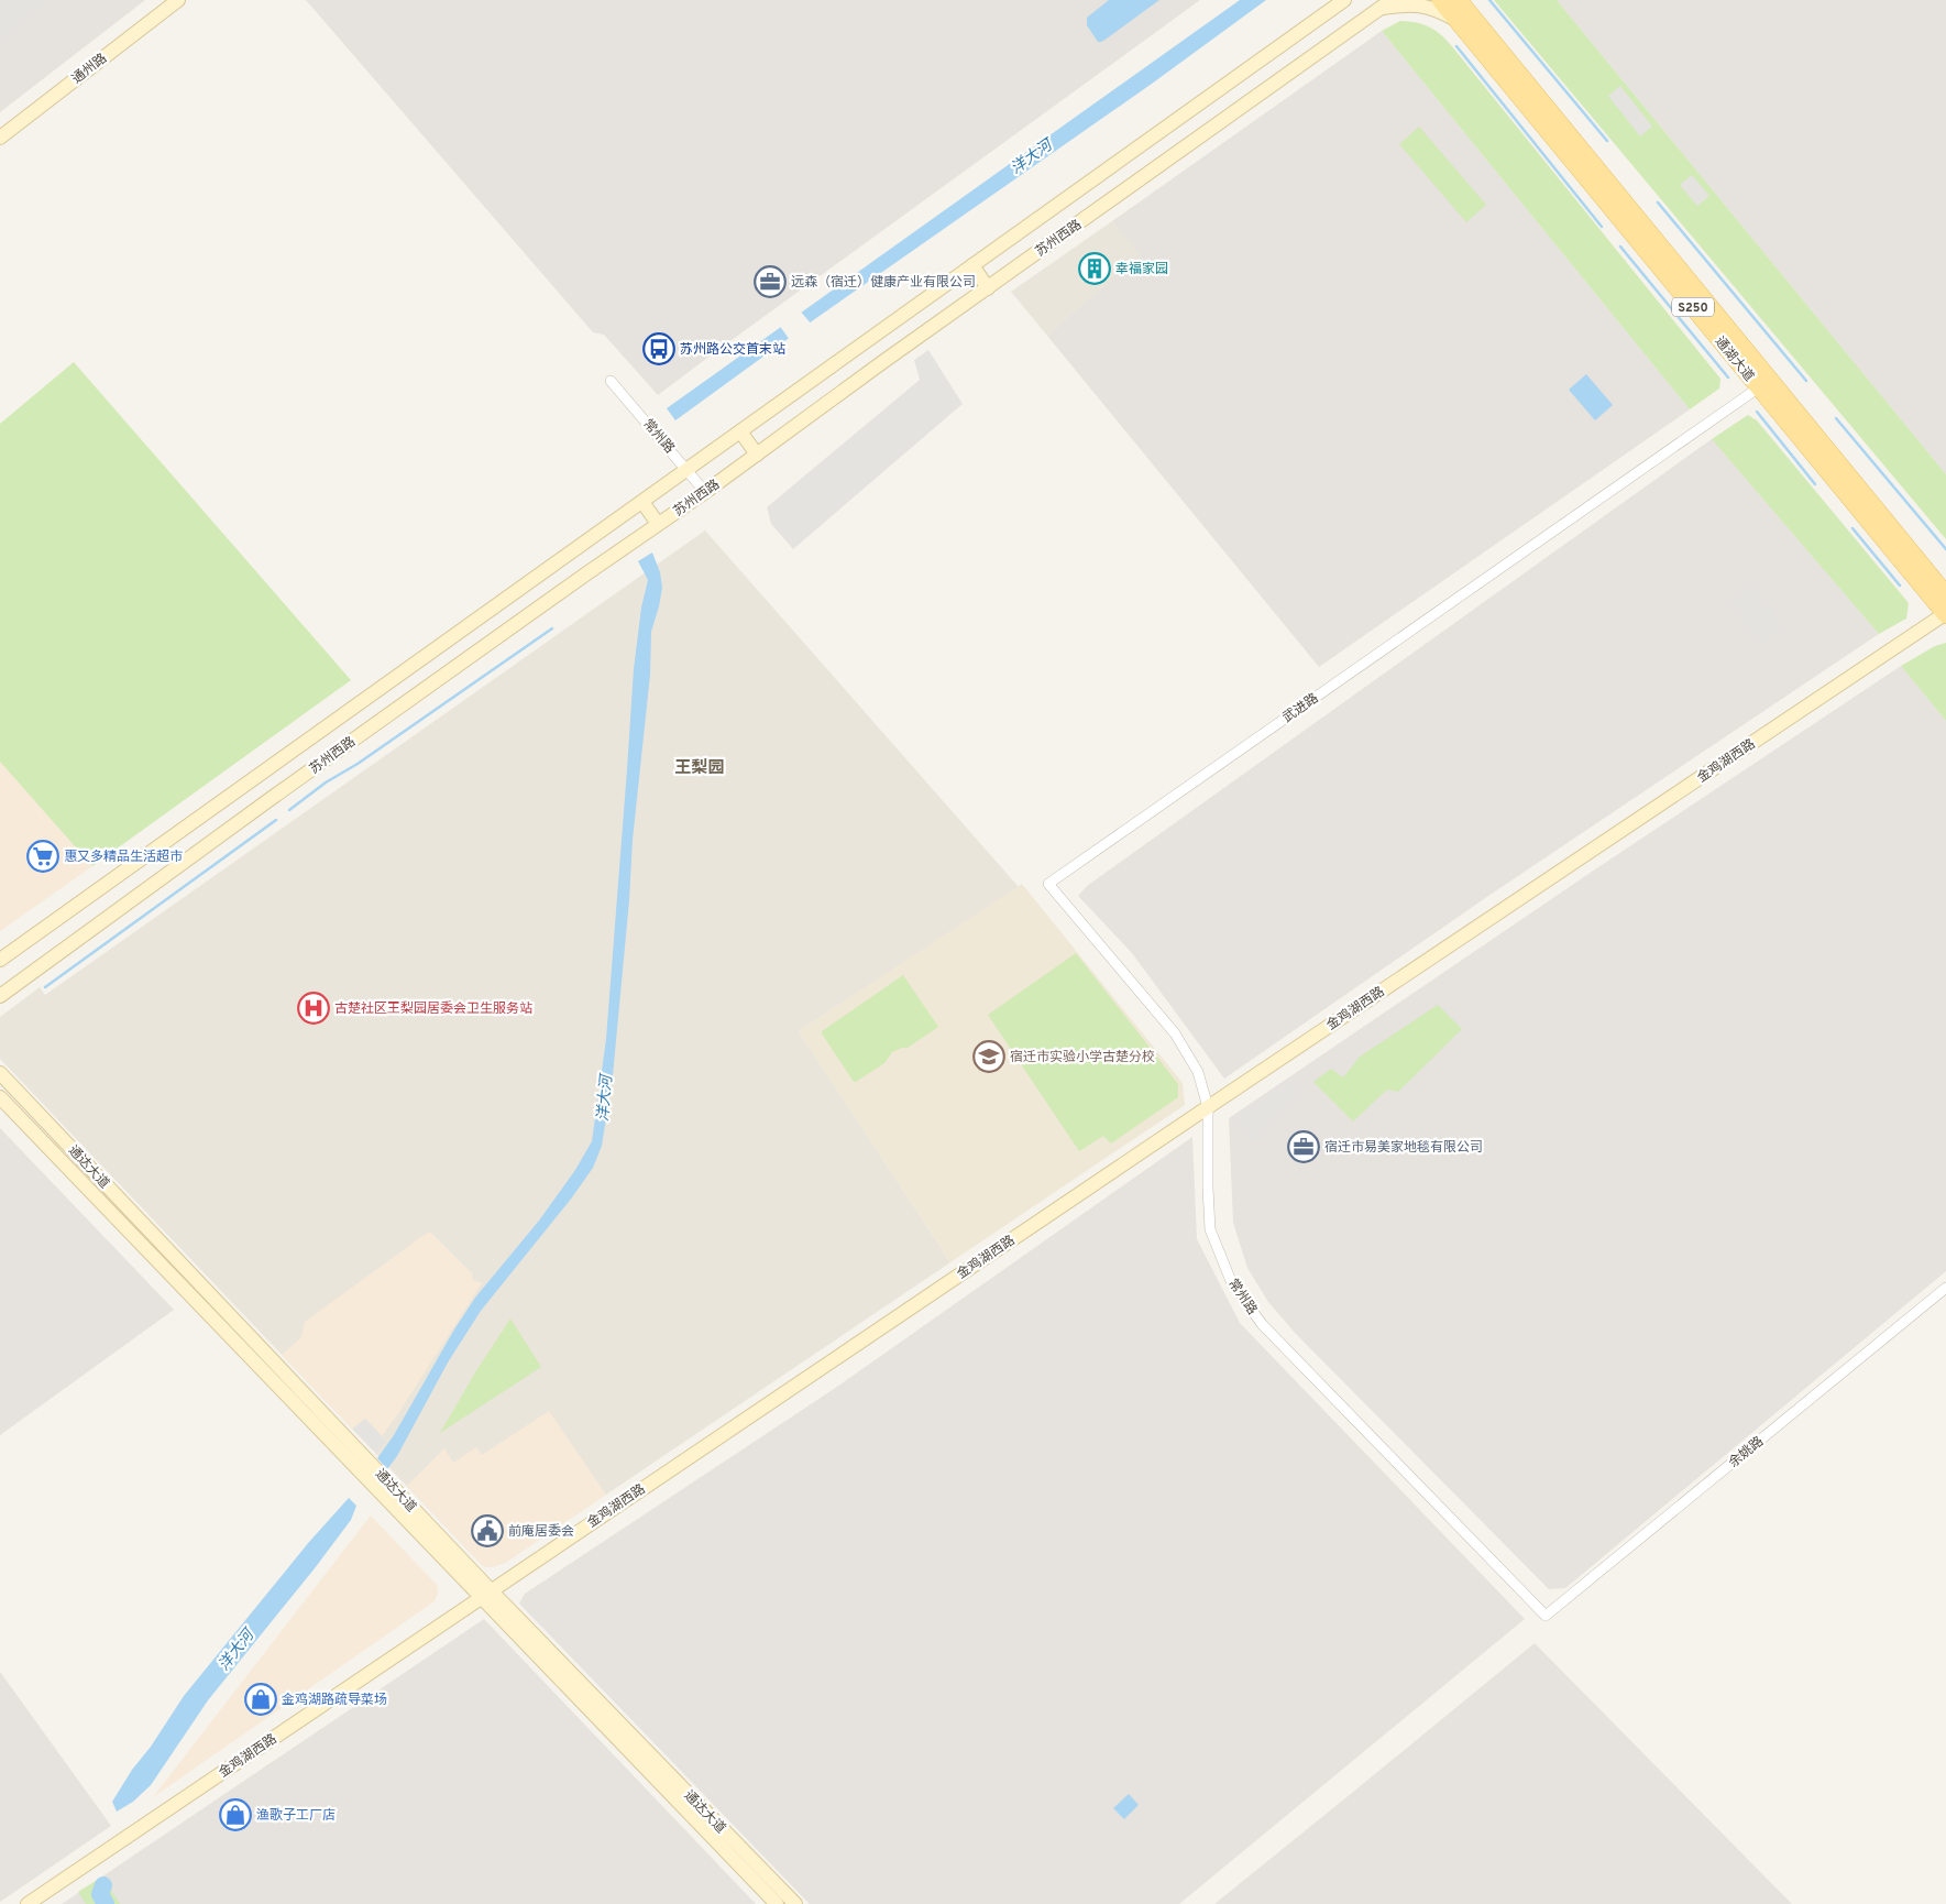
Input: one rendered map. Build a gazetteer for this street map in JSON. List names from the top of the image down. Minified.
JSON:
{"streets":{"main road":["通州路","苏州西路","S250","通湖大道","金鸡湖西路","通达大道"],"street":["常州路","武进路","余姚路"]},"crossings":[["苏州西路","常州路"],["通湖大道","武进路"],["通湖大道","金鸡湖西路"],["常州路","武进路"],["常州路","金鸡湖西路"],["常州路","余姚路"],["金鸡湖西路","通达大道"]],"districts":["王梨园"],"water":["洋大河"],"places":{"building":["幸福家园"],"office":["远森（宿迁）健康产业有限公司","宿迁市易美家地毯有限公司"],"bus stop":["苏州路公交首末站"],"supermarket":["惠又多精品生活超市"],"hospital":["古楚社区王梨园居委会卫生服务站"],"school or university":["宿迁市实验小学古楚分校"],"public building":["前庵居委会"],"shop":["金鸡湖路疏导菜场","渔歌子工厂店"]}}
